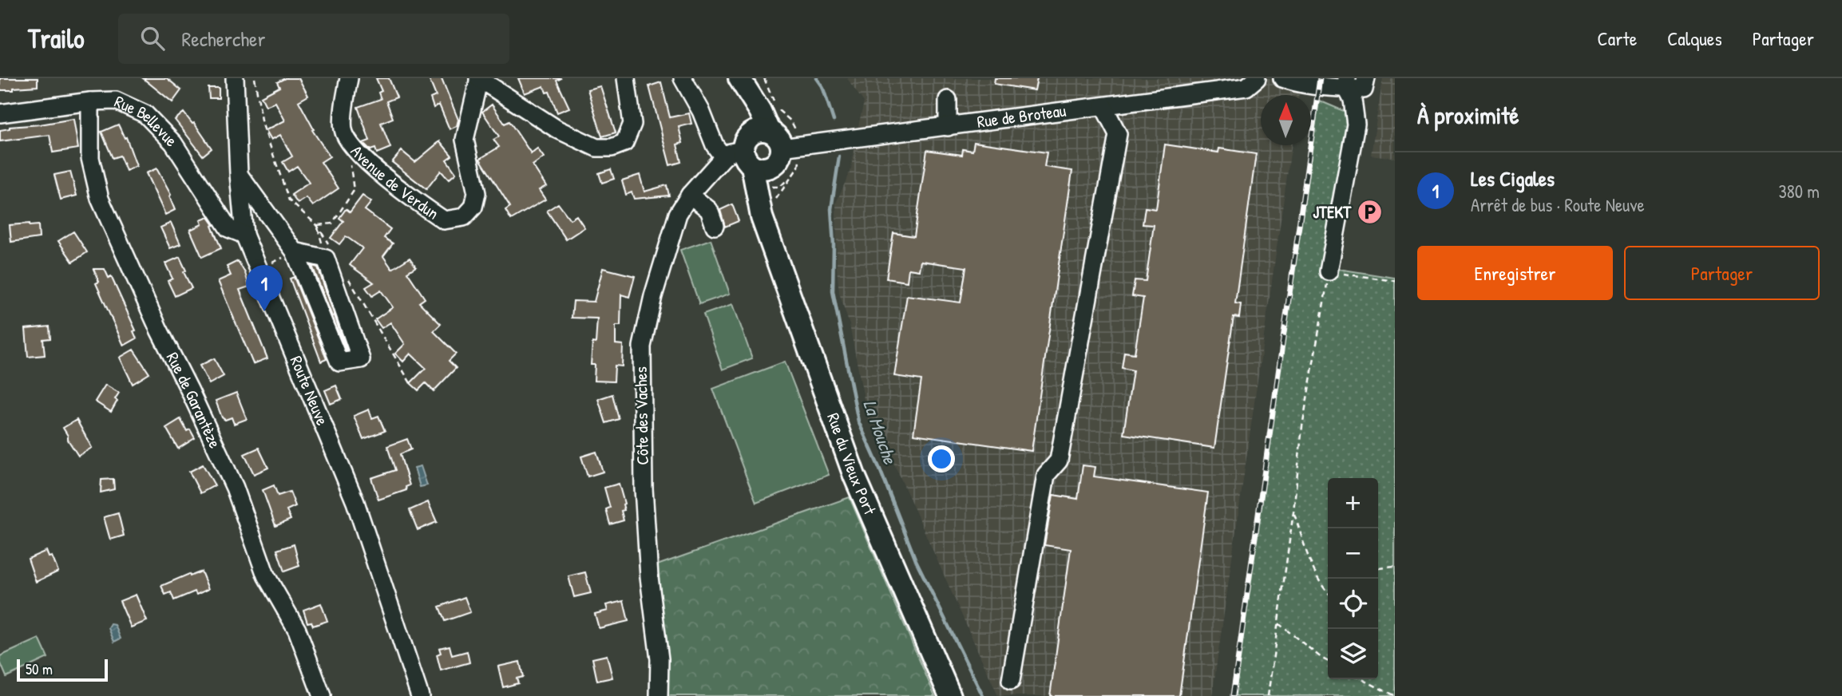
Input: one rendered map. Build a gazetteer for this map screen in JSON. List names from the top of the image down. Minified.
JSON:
{"streets":{"main road":["Rue du Vieux Port"],"street":["Rue de Broteau","Rue Bellevue","Avenue de Verdun","Route Neuve","Rue de Garantèze","Côte des Vaches"]},"crossings":[["Rue Bellevue","Route Neuve"],["Rue Bellevue","Rue de Garantèze"],["Côte des Vaches","Rue du Vieux Port"]],"water":["La Mouche"],"places":{"parking":["JTEKT"]},"scale_bar":"50 m","north":"top","page":{"header":"Trailo","search":"Rechercher","nav":["Carte","Calques","Partager"],"heading":"À proximité","list":[{"mark":"1","name":"Les Cigales","note":"Arrêt de bus · Route Neuve","value":"380 m"}],"buttons":["Enregistrer","Partager"],"pins":"1","map_buttons":["+","−"],"scale":"50 m"}}
